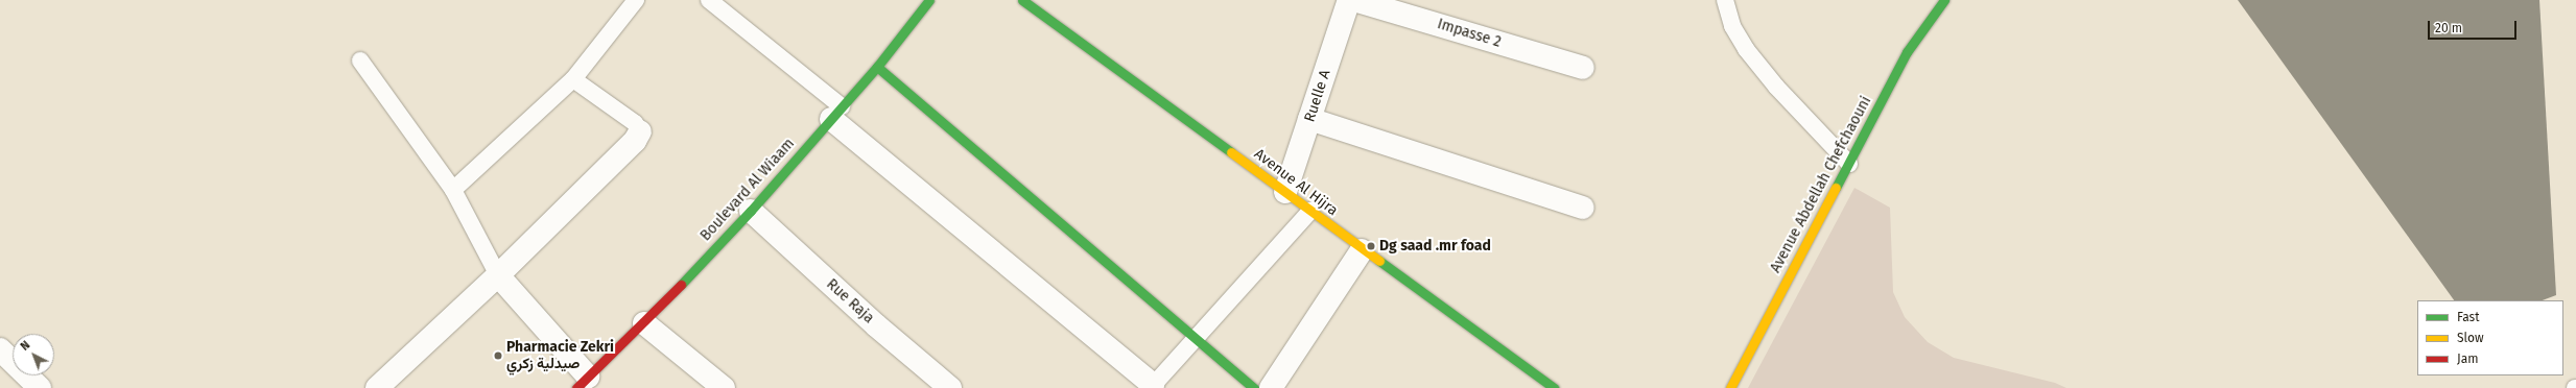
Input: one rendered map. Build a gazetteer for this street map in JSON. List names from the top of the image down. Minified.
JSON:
{"streets":{"street":["Impasse 2","Ruelle A","Avenue Al Hijra","Avenue Abdellah Chefchaouni","Boulevard Al Wiaam","Rue Raja"]},"crossings":[["Ruelle A","Avenue Al Hijra"],["Boulevard Al Wiaam","Rue Raja"]],"places":["Dg saad .mr foad","Pharmacie Zekri صيدلية زكري"],"legend":["Fast","Slow","Jam"],"scale_bar":"20 m","north":"top left"}
